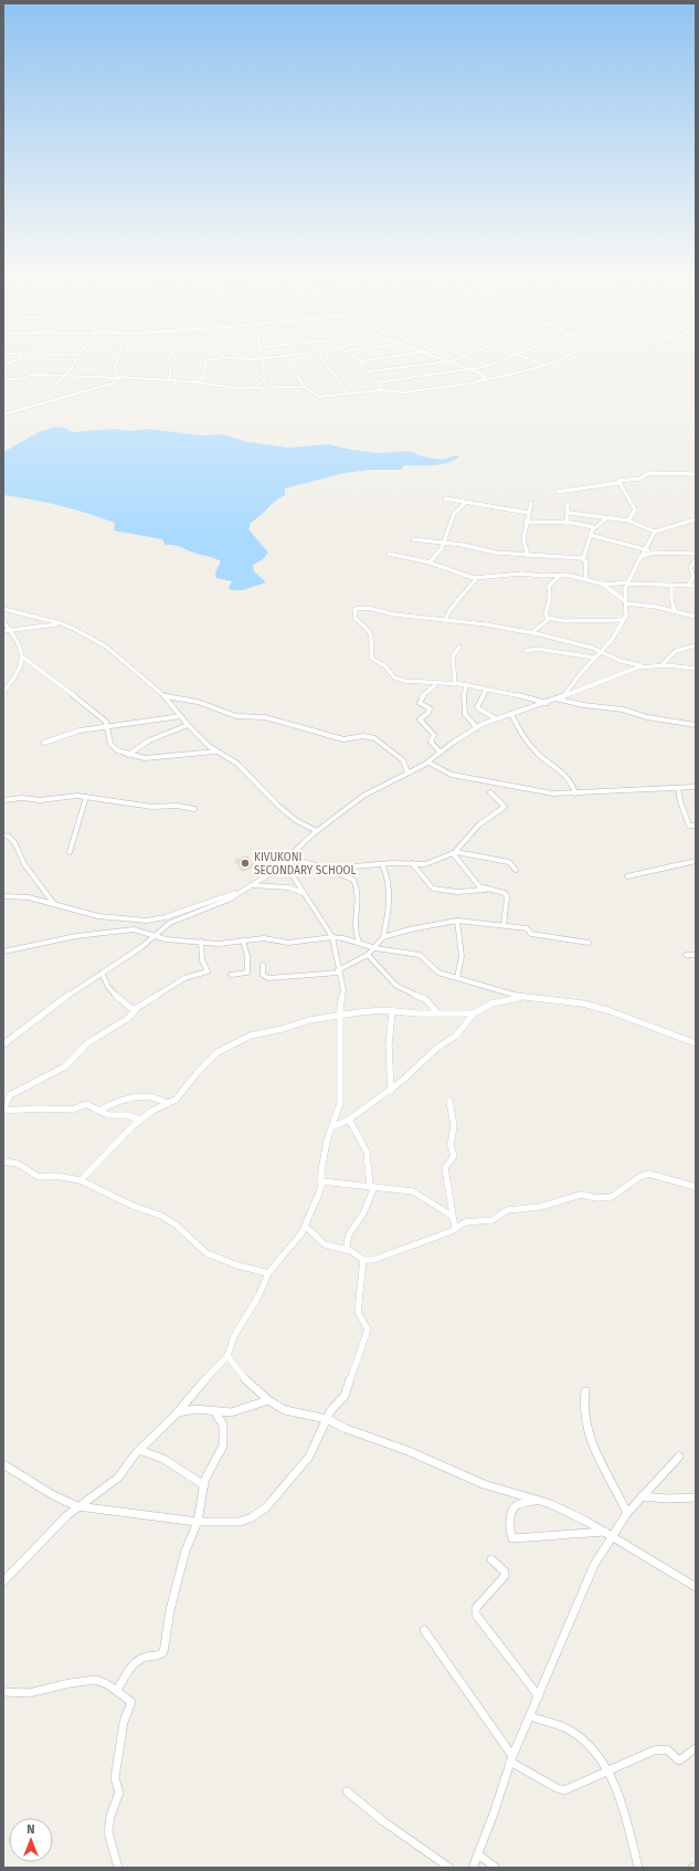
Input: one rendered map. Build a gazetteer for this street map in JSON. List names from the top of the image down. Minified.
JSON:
{"places":["KIVUKONI SECONDARY SCHOOL"],"north":"top"}
